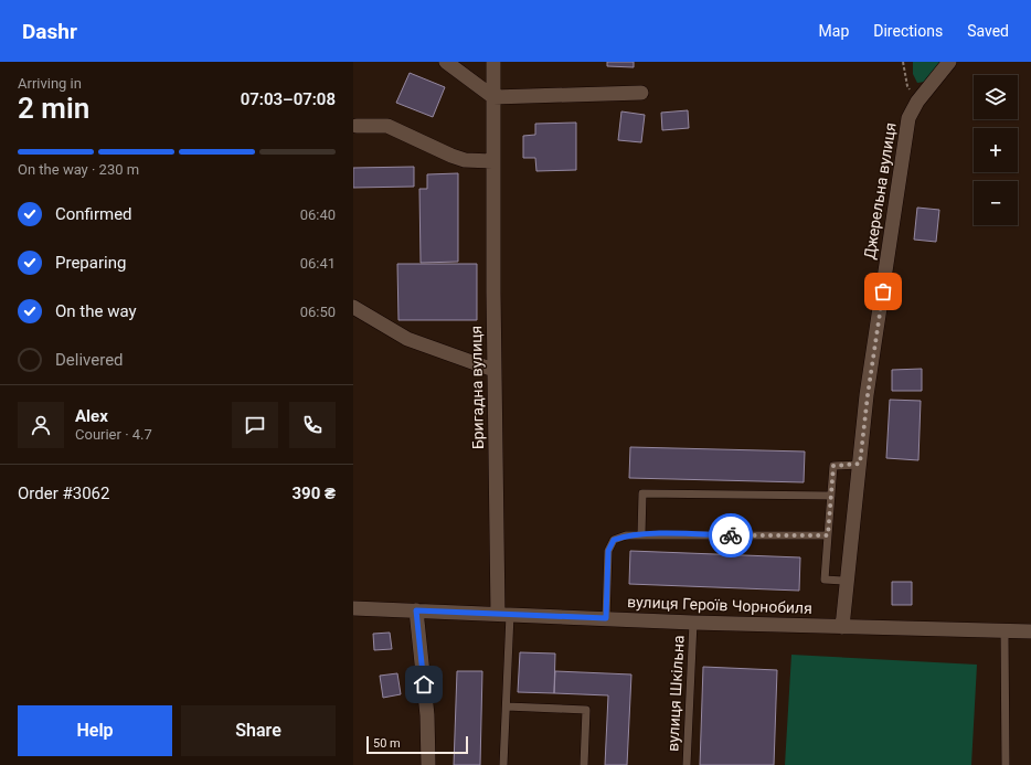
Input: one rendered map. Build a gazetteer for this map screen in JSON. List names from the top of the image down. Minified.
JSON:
{"streets":{"street":["Джерельна вулиця","Бригадна вулиця","вулиця Героїв Чорнобиля"],"lane":["вулиця Шкільна"]},"crossings":[["Джерельна вулиця","вулиця Героїв Чорнобиля"],["Бригадна вулиця","вулиця Героїв Чорнобиля"],["вулиця Героїв Чорнобиля","вулиця Шкільна"]],"scale_bar":"50 m","page":{"header":"Dashr","nav":["Map","Directions","Saved"],"heading":["2 min","Arriving in","07:03–07:08"],"panel":["Alex","Courier · 4.7","Order #3062","390 ₴"],"map_buttons":["+","−"],"bar":"On the way · 230 m","list":[["Confirmed","06:40"],["Preparing","06:41"],["On the way","06:50"],"Delivered"],"buttons":["Help","Share"],"scale":"50 m"}}
